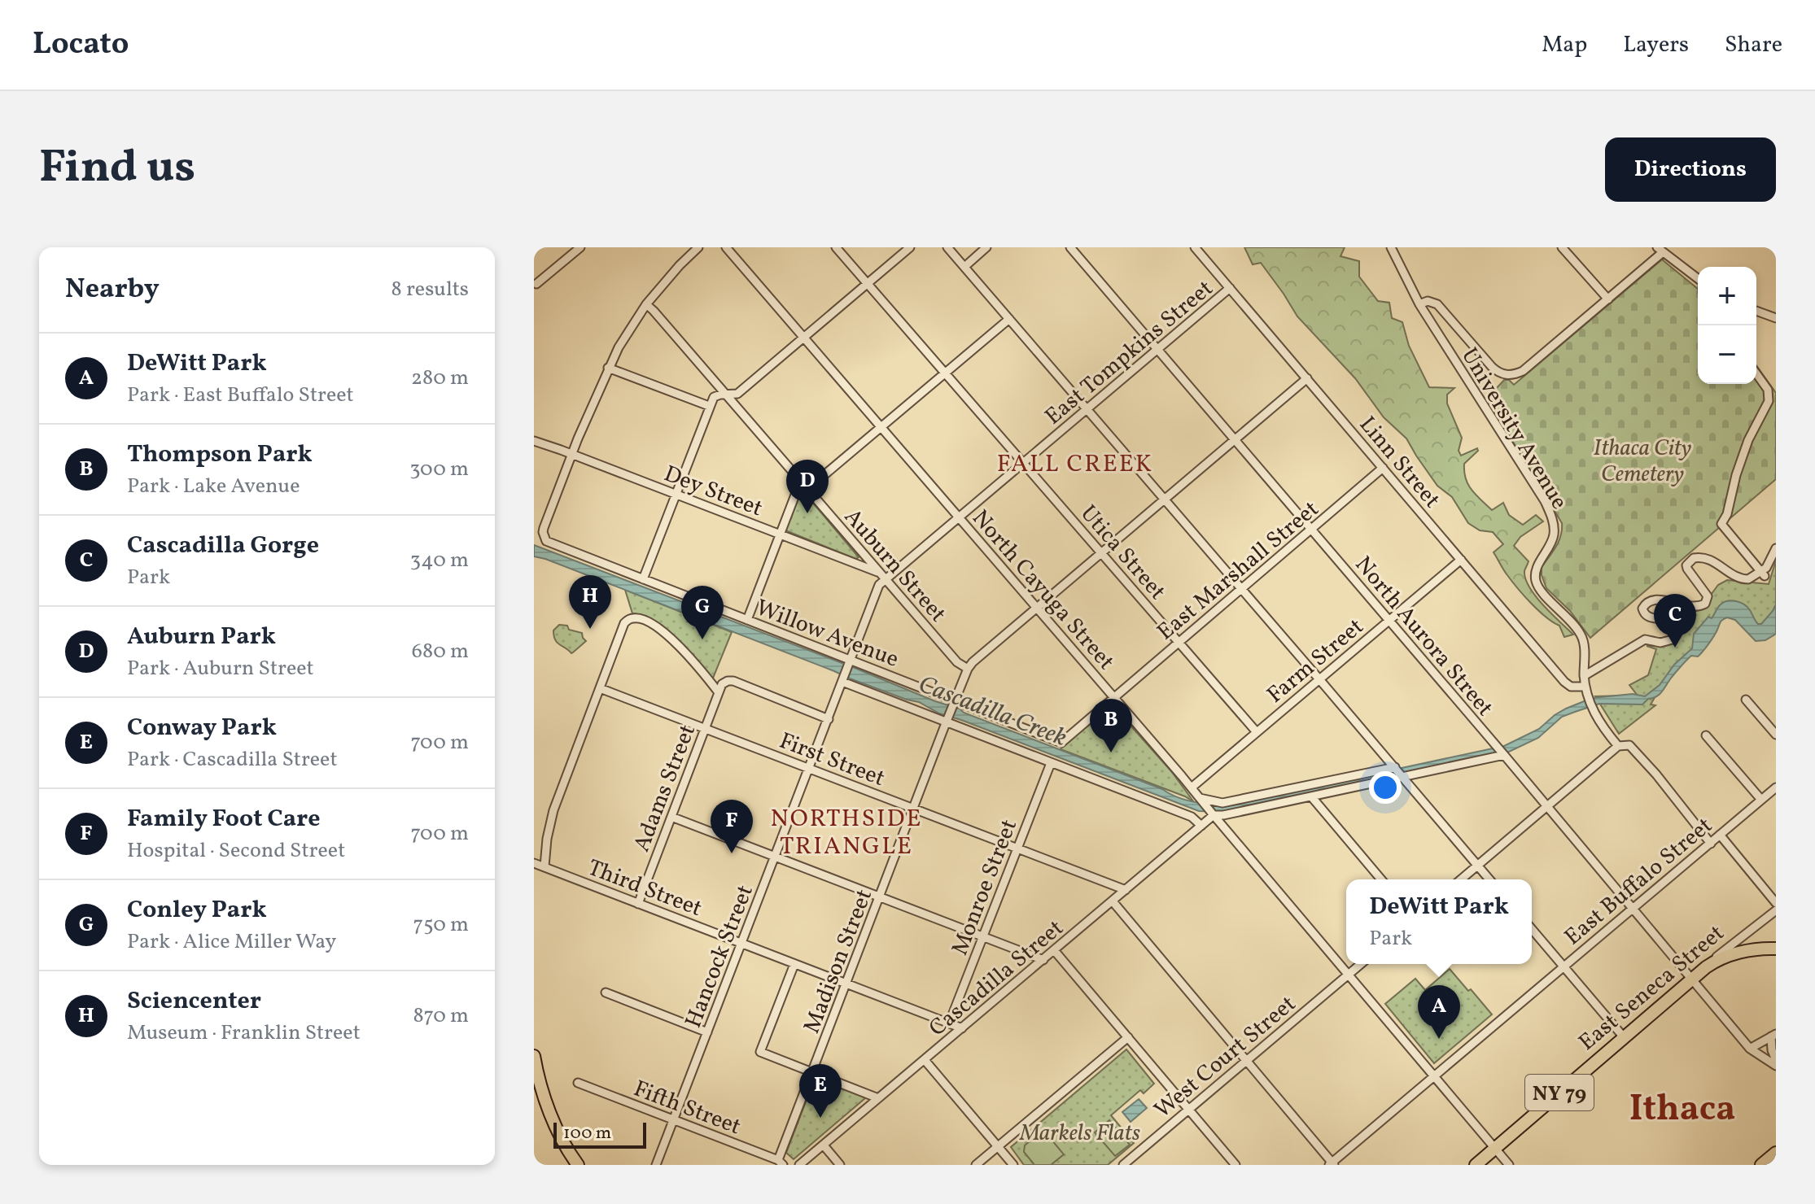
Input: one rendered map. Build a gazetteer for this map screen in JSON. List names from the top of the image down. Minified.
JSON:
{"streets":{"highway":["East Seneca Street","NY 79"],"street":["East Tompkins Street","University Avenue","Linn Street","Dey Street","Utica Street","Auburn Street","East Marshall Street","North Cayuga Street","Willow Avenue","North Aurora Street","Farm Street","First Street","Adams Street","East Buffalo Street","Third Street","Monroe Street","Hancock Street","Madison Street","Cascadilla Street","West Court Street","Fifth Street"]},"crossings":[["East Tompkins Street","Linn Street"],["East Tompkins Street","Dey Street"],["East Tompkins Street","Utica Street"],["East Tompkins Street","Auburn Street"],["East Tompkins Street","North Cayuga Street"],["East Tompkins Street","North Aurora Street"],["East Tompkins Street","Hancock Street"],["University Avenue","Linn Street"],["Linn Street","East Marshall Street"],["Linn Street","Farm Street"],["Dey Street","Auburn Street"],["Dey Street","Willow Avenue"],["Dey Street","Hancock Street"],["Utica Street","East Marshall Street"],["Utica Street","Farm Street"],["Auburn Street","Hancock Street"],["Auburn Street","Madison Street"],["East Marshall Street","North Cayuga Street"],["East Marshall Street","Willow Avenue"],["East Marshall Street","North Aurora Street"],["North Cayuga Street","Farm Street"],["North Cayuga Street","East Buffalo Street"],["North Cayuga Street","Cascadilla Street"],["North Cayuga Street","East Seneca Street"],["North Cayuga Street","West Court Street"],["North Cayuga Street","NY 79"],["Willow Avenue","Hancock Street"],["Willow Avenue","Madison Street"],["North Aurora Street","Farm Street"],["North Aurora Street","East Buffalo Street"],["North Aurora Street","East Seneca Street"],["First Street","Adams Street"],["First Street","Monroe Street"],["First Street","Hancock Street"],["First Street","Madison Street"],["First Street","Cascadilla Street"],["Adams Street","Third Street"],["Third Street","Monroe Street"],["Third Street","Hancock Street"],["Third Street","Madison Street"],["Third Street","Cascadilla Street"],["Hancock Street","Fifth Street"],["Madison Street","Fifth Street"],["East Seneca Street","NY 79"]],"districts":["FALL CREEK","NORTHSIDE TRIANGLE","Ithaca"],"water":["Cascadilla Creek"],"parks":["Ithaca City Cemetery","Markels Flats"],"scale_bar":"100 m","page":{"header":"Locato","nav":["Map","Layers","Share"],"title":"Find us","buttons":"Directions","heading":["Nearby","8 results"],"map_buttons":["+","−"],"list":[{"mark":"A","name":"DeWitt Park","note":"Park · East Buffalo Street","value":"280 m"},{"mark":"B","name":"Thompson Park","note":"Park · Lake Avenue","value":"300 m"},{"mark":"C","name":"Cascadilla Gorge","note":"Park","value":"340 m"},{"mark":"D","name":"Auburn Park","note":"Park · Auburn Street","value":"680 m"},{"mark":"E","name":"Conway Park","note":"Park · Cascadilla Street","value":"700 m"},{"mark":"F","name":"Family Foot Care","note":"Hospital · Second Street","value":"700 m"},{"mark":"G","name":"Conley Park","note":"Park · Alice Miller Way","value":"750 m"},{"mark":"H","name":"Sciencenter","note":"Museum · Franklin Street","value":"870 m"}],"pins":["D","H","G","C","B","F","A","E"],"popup":["DeWitt Park","Park"],"scale":"100 m"}}
